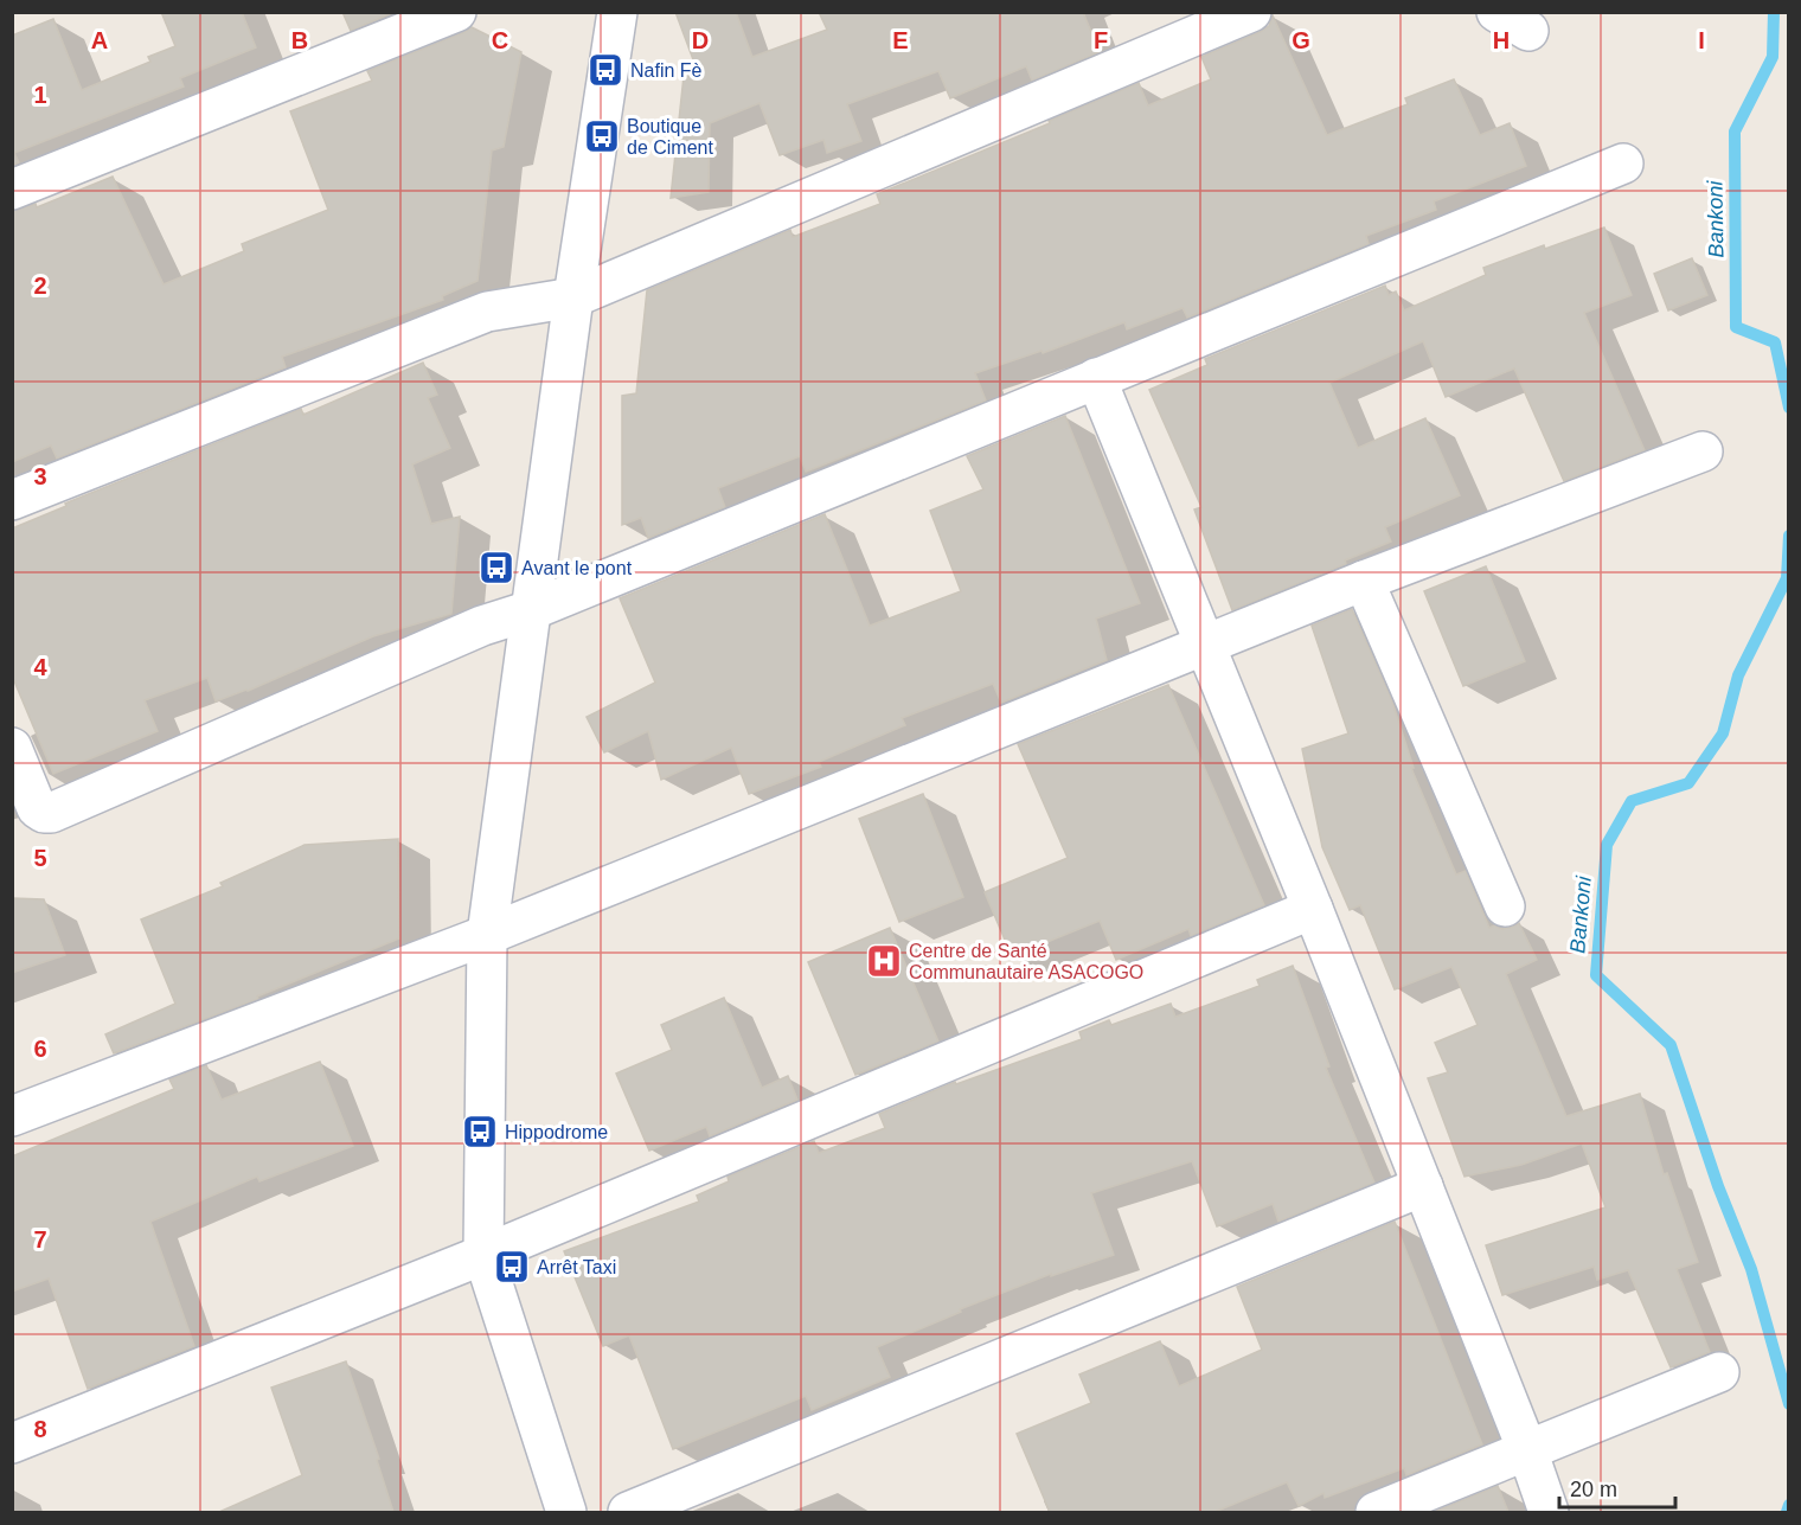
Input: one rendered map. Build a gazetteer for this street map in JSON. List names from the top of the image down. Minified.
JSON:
{"water":["Bankoni"],"places":{"bus stop":["Nafin Fè","Boutique de Ciment","Avant le pont","Hippodrome","Arrêt Taxi"],"hospital":["Centre de Santé Communautaire ASACOGO"]},"scale_bar":"20 m","grid":{"columns":["A","B","C","D","E","F","G","H","I"],"rows":["1","2","3","4","5","6","7","8"]}}
